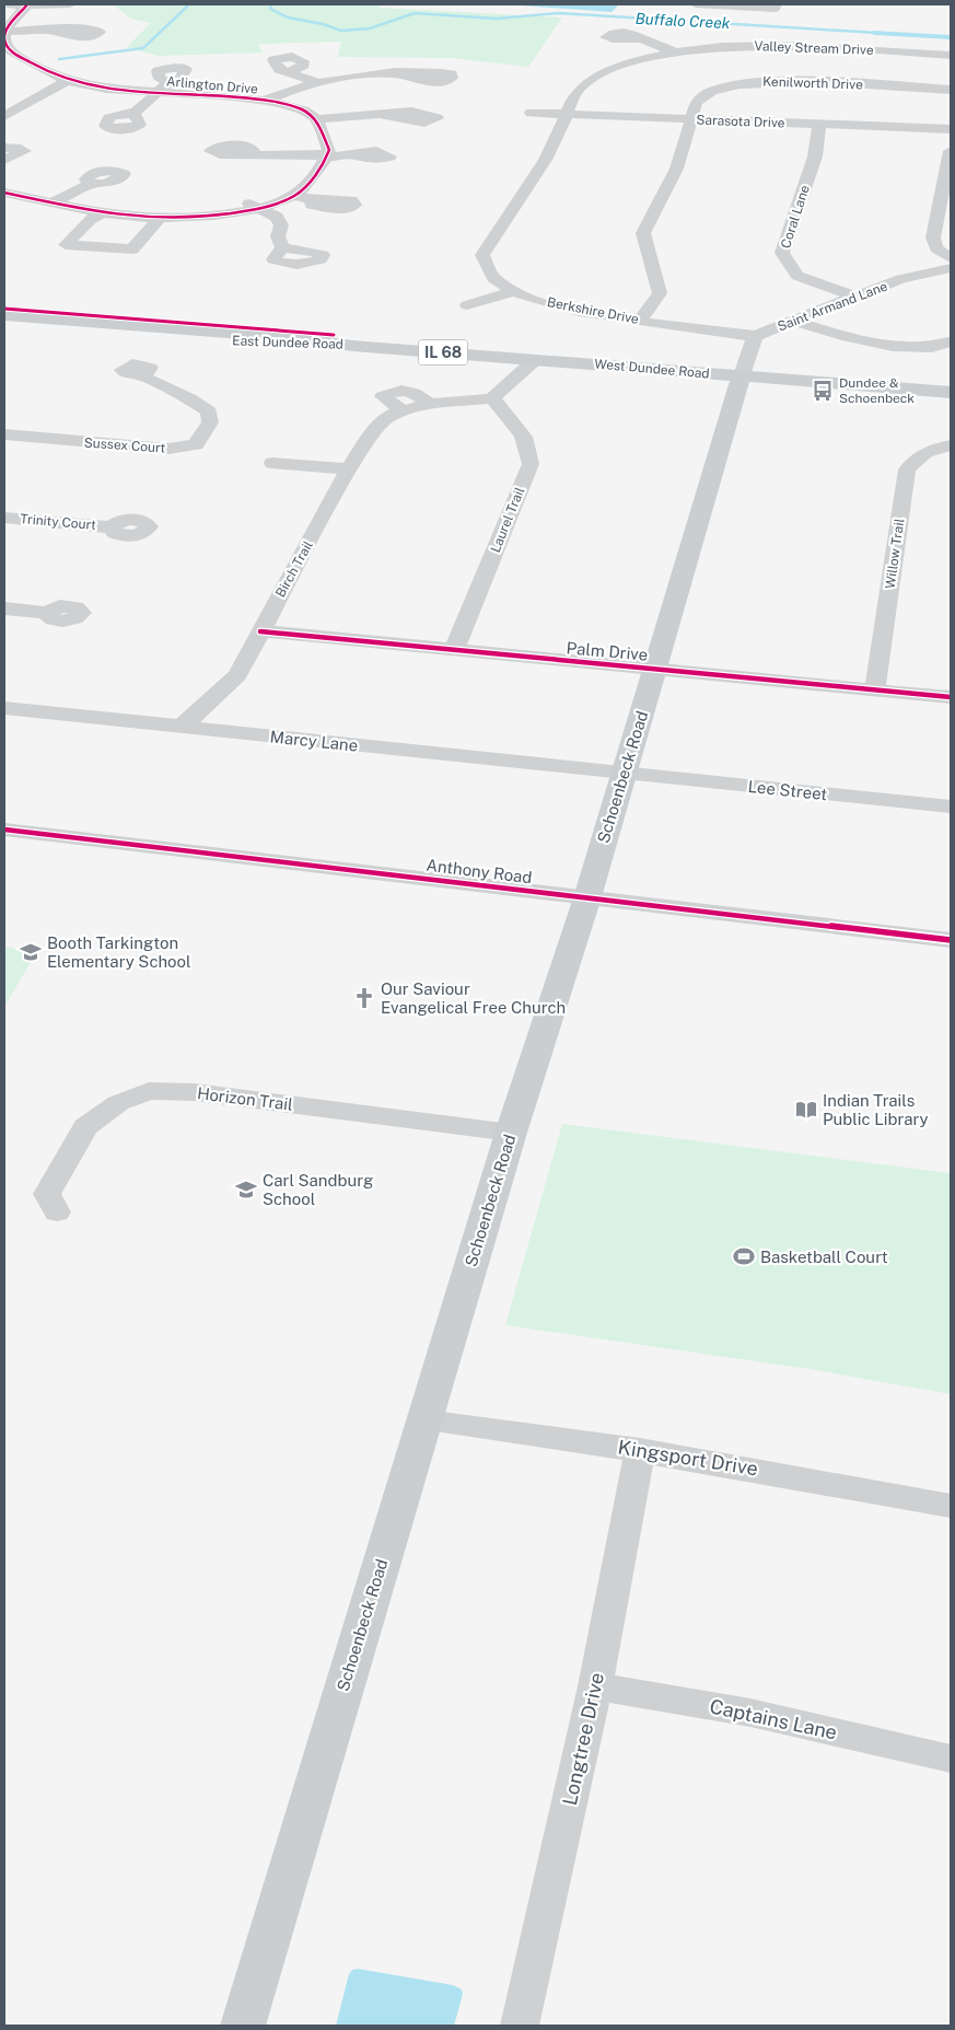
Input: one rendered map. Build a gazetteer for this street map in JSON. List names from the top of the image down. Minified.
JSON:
{"streets":{"main road":["East Dundee Road","IL 68","West Dundee Road","Schoenbeck Road"],"street":["Valley Stream Drive","Kenilworth Drive","Arlington Drive","Sarasota Drive","Coral Lane","Saint Armand Lane","Berkshire Drive","Sussex Court","Laurel Trail","Trinity Court","Willow Trail","Birch Trail","Palm Drive","Marcy Lane","Lee Street","Anthony Road","Horizon Trail","Kingsport Drive","Captains Lane","Longtree Drive"]},"crossings":[["Valley Stream Drive","Sarasota Drive"],["Valley Stream Drive","Berkshire Drive"],["Kenilworth Drive","Sarasota Drive"],["Kenilworth Drive","Berkshire Drive"],["Sarasota Drive","Coral Lane"],["Sarasota Drive","Berkshire Drive"],["Coral Lane","Saint Armand Lane"],["Saint Armand Lane","Berkshire Drive"],["East Dundee Road","West Dundee Road"],["West Dundee Road","Schoenbeck Road"],["Laurel Trail","Birch Trail"],["Laurel Trail","Palm Drive"],["Willow Trail","Palm Drive"],["Birch Trail","Palm Drive"],["Birch Trail","Marcy Lane"],["Palm Drive","Schoenbeck Road"],["Marcy Lane","Schoenbeck Road"],["Marcy Lane","Lee Street"],["Schoenbeck Road","Lee Street"],["Schoenbeck Road","Anthony Road"],["Schoenbeck Road","Horizon Trail"],["Schoenbeck Road","Kingsport Drive"],["Kingsport Drive","Longtree Drive"],["Captains Lane","Longtree Drive"]],"water":["Buffalo Creek"],"places":{"bus stop":["Dundee & Schoenbeck"],"school or university":["Booth Tarkington Elementary School","Carl Sandburg School"],"church":["Our Saviour Evangelical Free Church"],"library":["Indian Trails Public Library"],"sports":["Basketball Court"]}}
